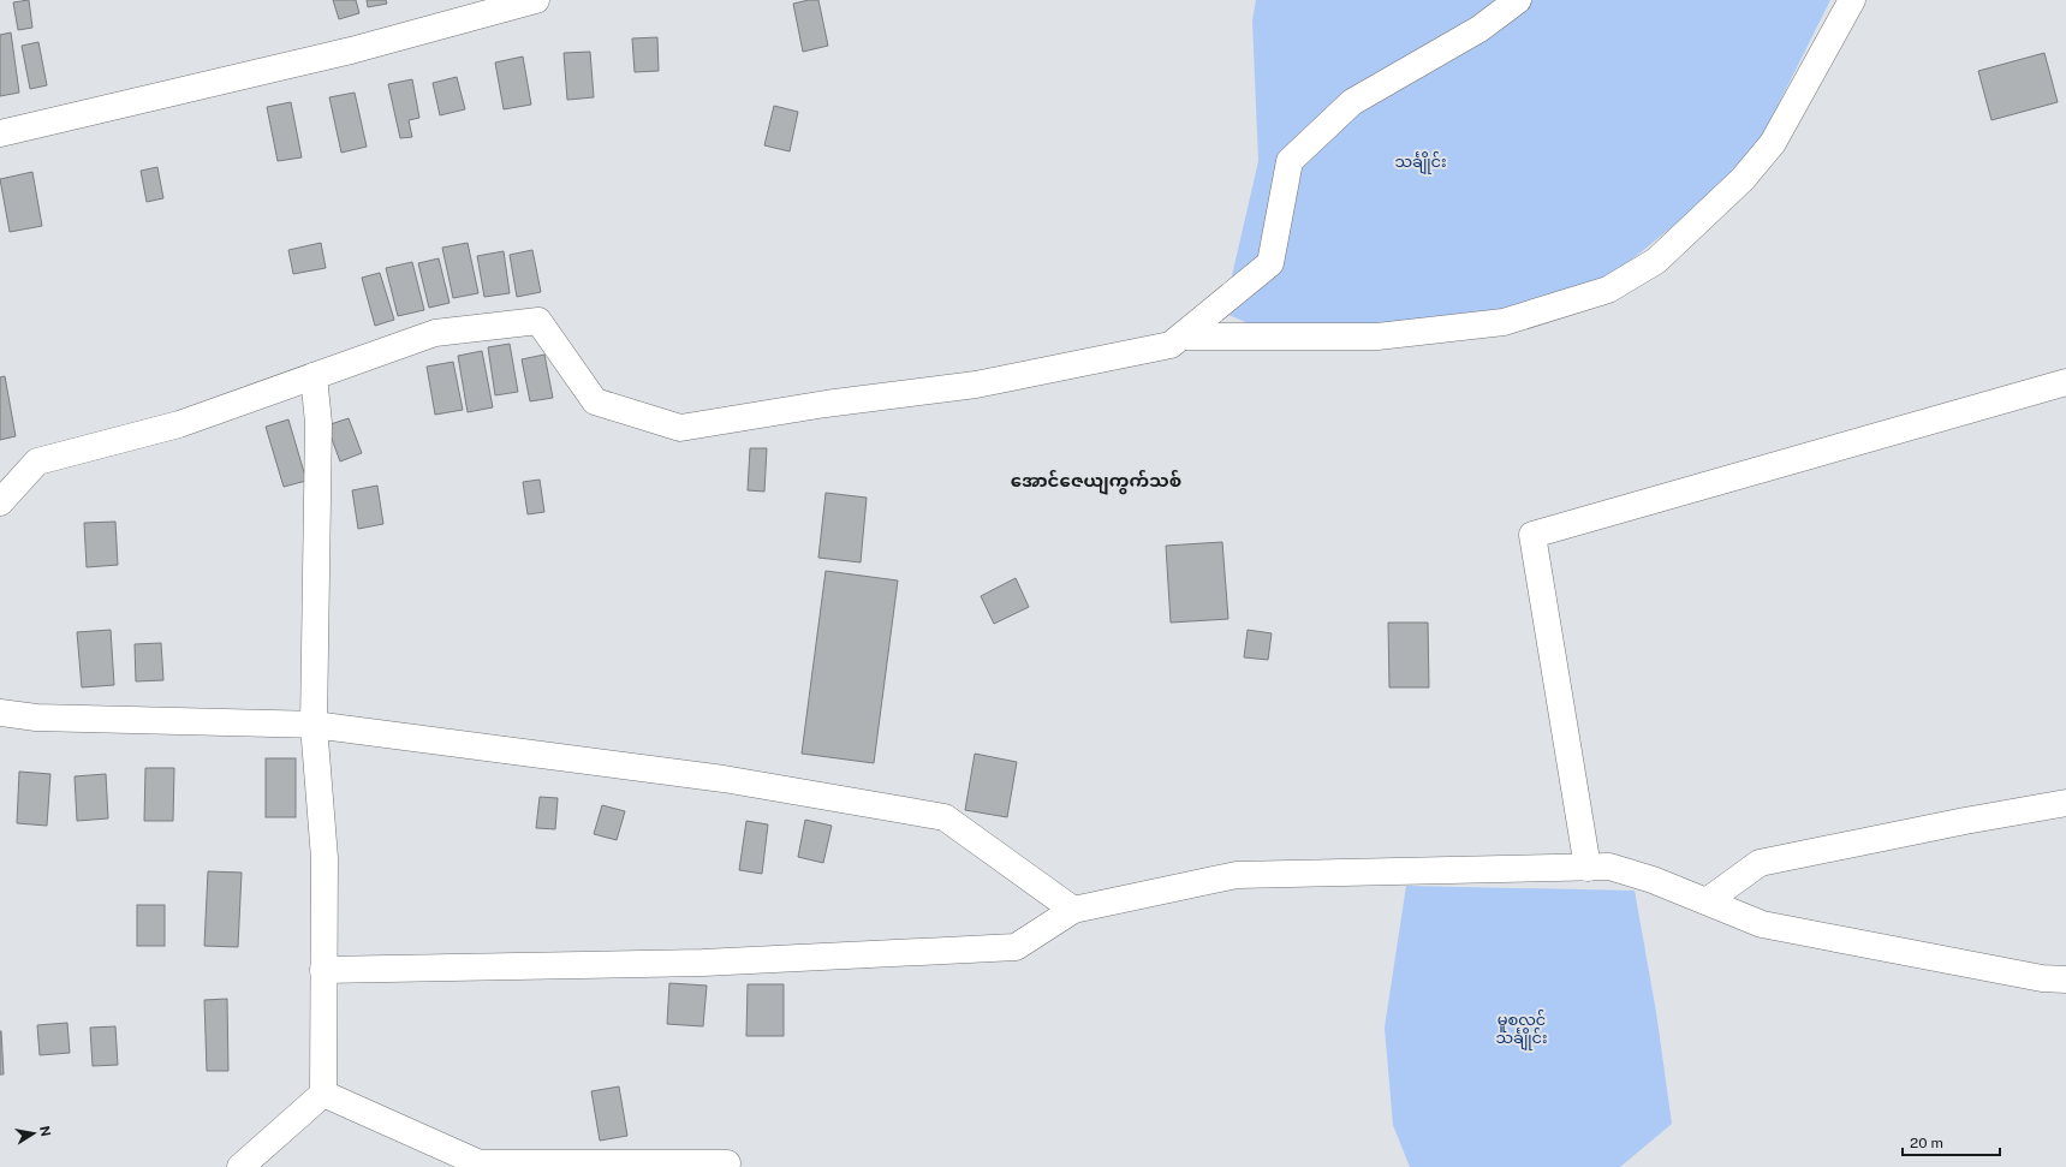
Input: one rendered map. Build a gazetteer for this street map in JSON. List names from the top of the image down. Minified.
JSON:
{"districts":["အောင်ဇေယျကွက်သစ်"],"parks":["သင်္ချိုင်း","မူစလင် သင်္ချိုင်း"],"scale_bar":"20 m","north":"right"}
